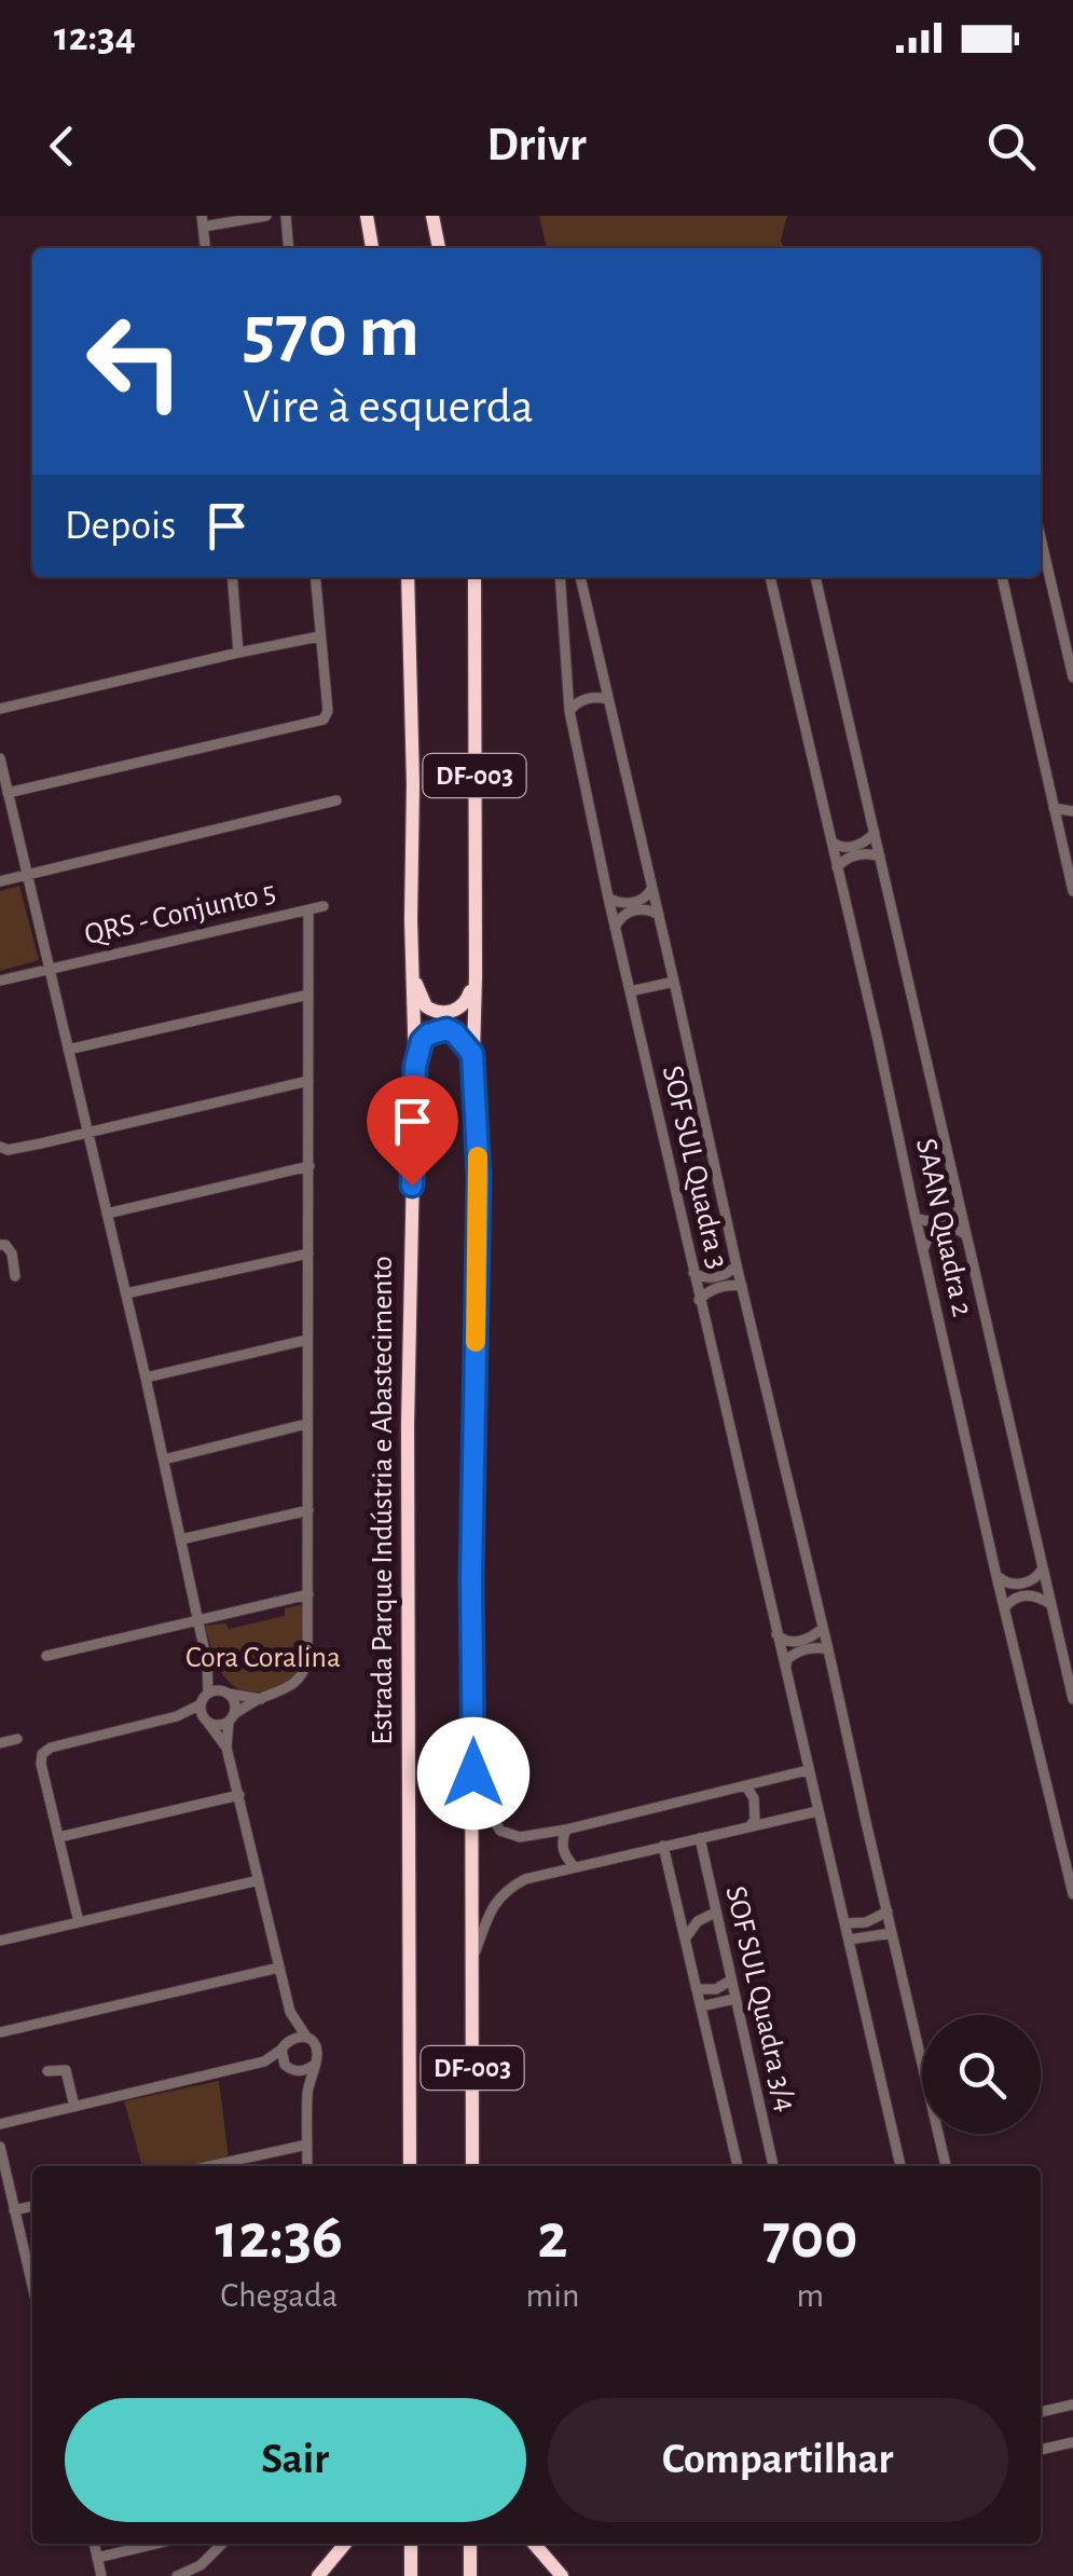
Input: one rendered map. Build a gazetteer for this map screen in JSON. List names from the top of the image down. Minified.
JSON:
{"streets":{"highway":["DF-003","Estrada Parque Indústria e Abastecimento"],"street":["QRS - Conjunto 5","SOF SUL Quadra 3","SAAN Quadra 2","SOF SUL Quadra 3/4"]},"parks":["Cora Coralina"],"page":{"status":"12:34","header":"Drivr","turn":["570 m","Vire à esquerda"],"then":"Depois","eta":["12:36","Chegada","2","min","700","m"],"buttons":["Sair","Compartilhar"]}}
